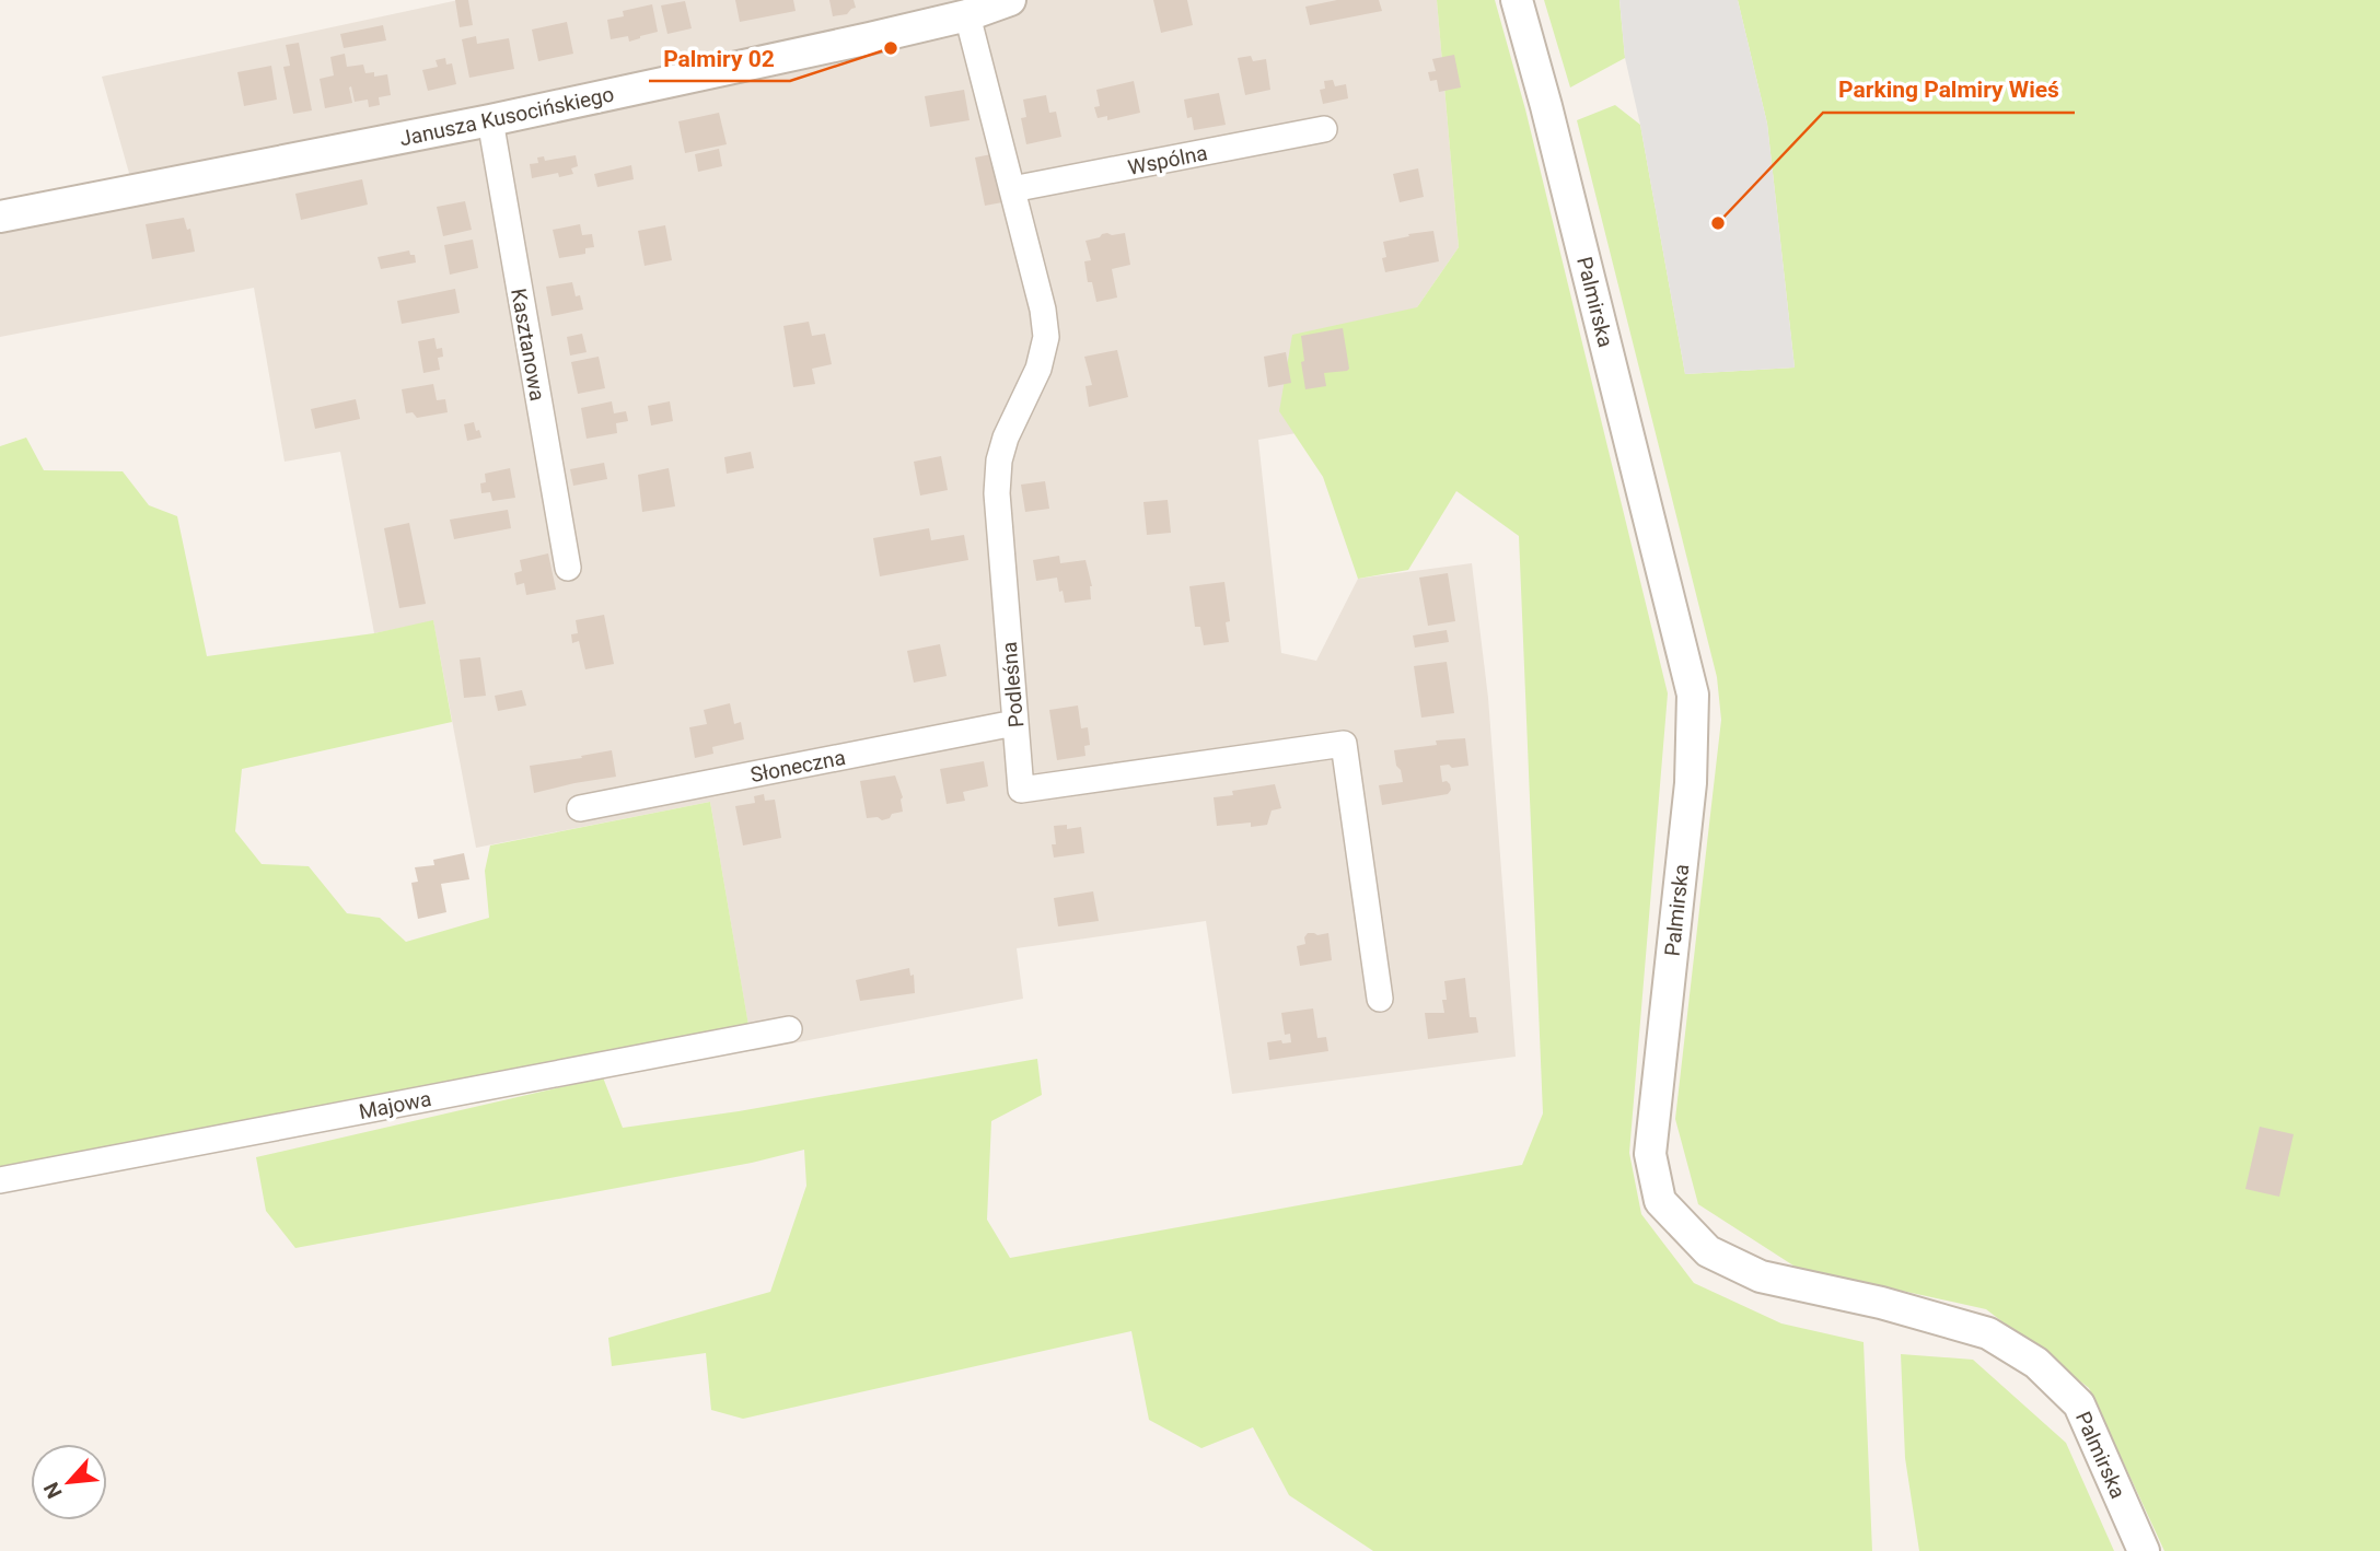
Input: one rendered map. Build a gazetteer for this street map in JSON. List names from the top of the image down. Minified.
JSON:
{"streets":{"street":["Janusza Kusocińskiego","Wspólna","Palmirska","Kasztanowa","Podleśna","Słoneczna","Majowa"]},"crossings":[["Janusza Kusocińskiego","Kasztanowa"],["Janusza Kusocińskiego","Podleśna"],["Wspólna","Podleśna"],["Podleśna","Słoneczna"]],"places":["Palmiry 02","Parking Palmiry Wieś"],"north":"bottom left"}
